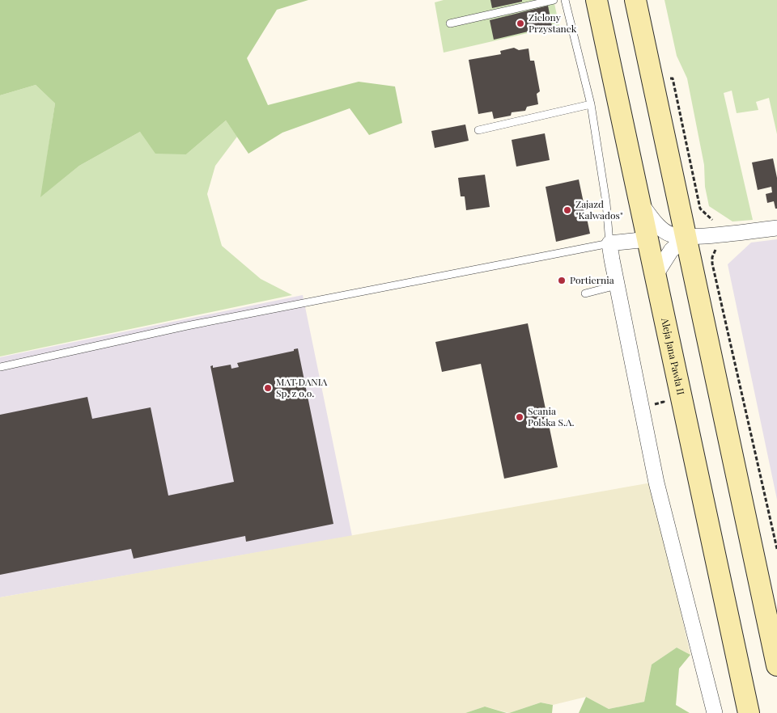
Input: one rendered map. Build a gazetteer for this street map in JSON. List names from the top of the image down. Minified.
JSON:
{"streets":{"main road":["Aleja Jana Pawła II"]},"places":["Zielony Przystanek","Zajazd \"Kalwados\"","Portiernia","MAT DANIA Sp. z o.o.","Scania Polska S.A."]}
